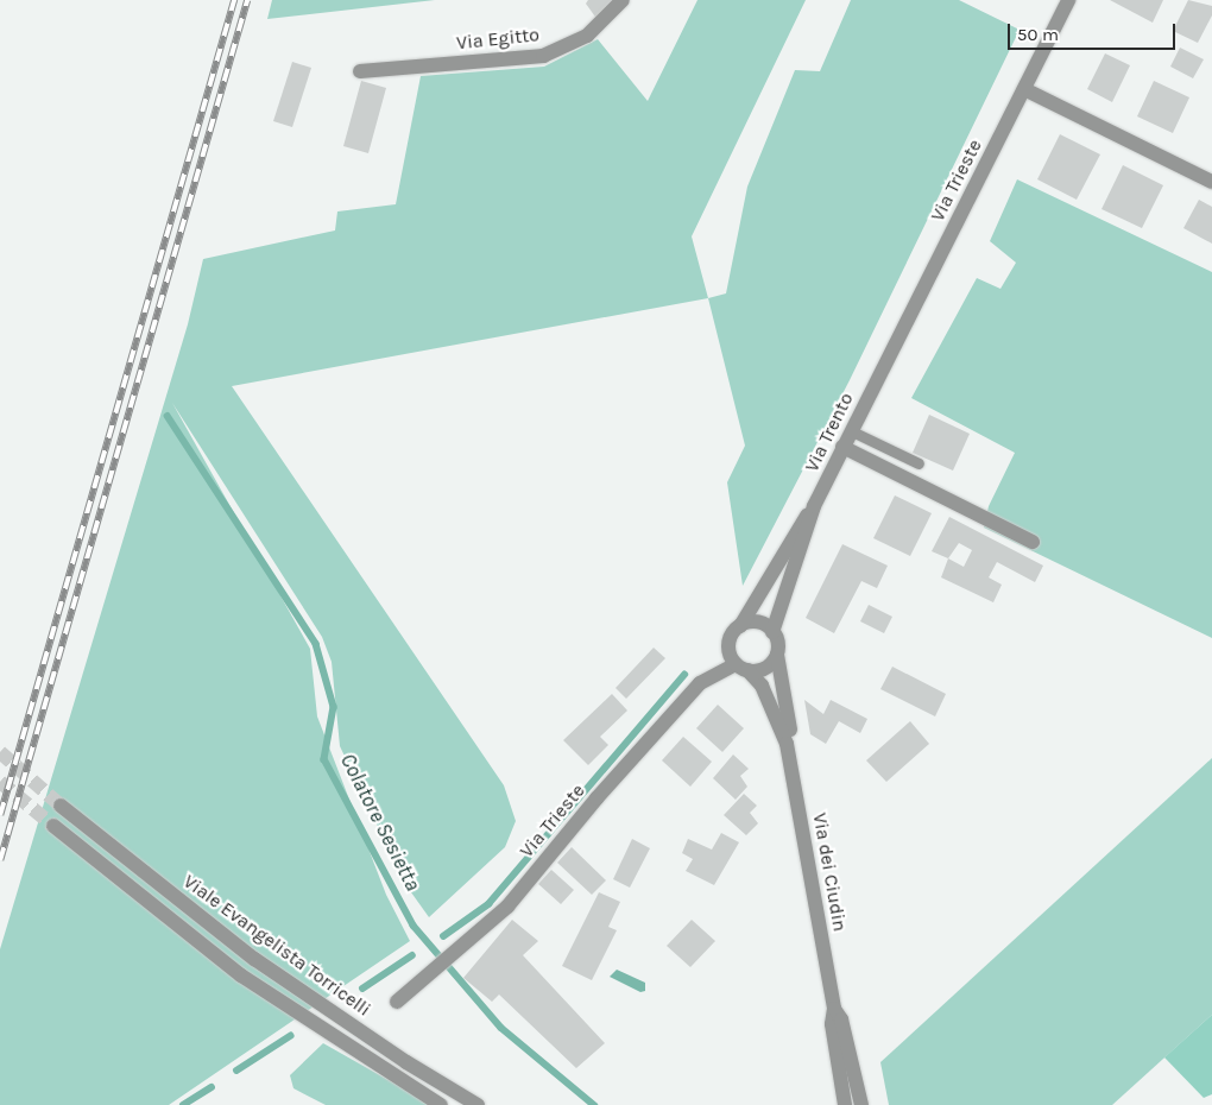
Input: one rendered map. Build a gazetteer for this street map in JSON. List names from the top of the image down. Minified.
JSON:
{"streets":{"street":["Via Egitto","Via Trieste","Via Trento","Via dei Ciudin","Viale Evangelista Torricelli"]},"crossings":[["Via Trieste","Via Trento"],["Via Trieste","Via dei Ciudin"]],"water":["Colatore Sesietta"],"scale_bar":"50 m"}
